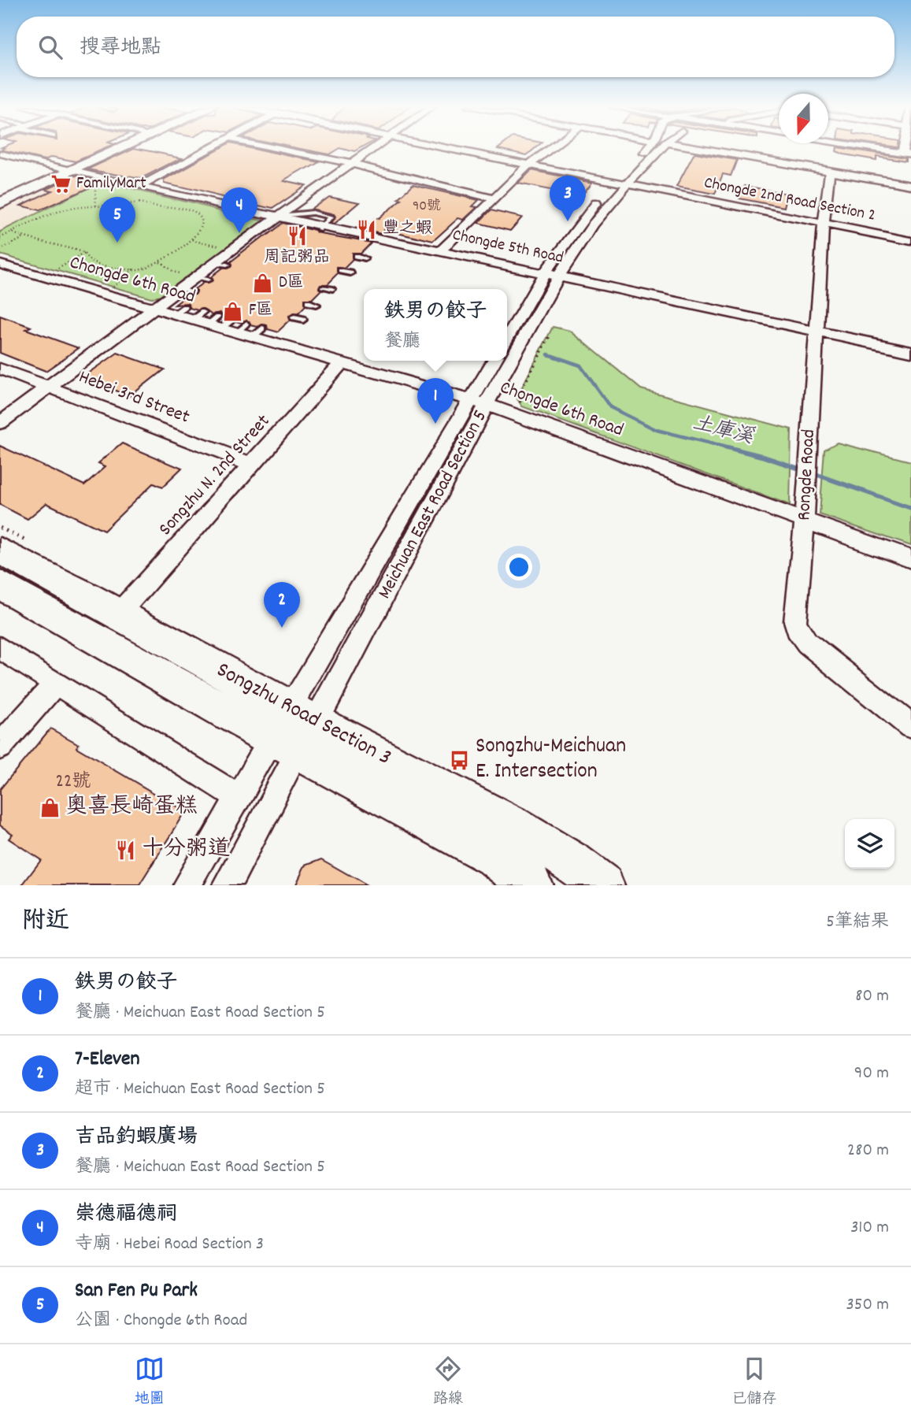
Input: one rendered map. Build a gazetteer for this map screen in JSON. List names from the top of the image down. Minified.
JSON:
{"streets":{"main road":["Songzhu Road Section 3"],"street":["Chongde 2nd Road Section 2","Chongde 5th Road","Chongde 6th Road","Hebei 3rd Street","Rongde Road","Songzhu N. 2nd Street","Meichuan East Road Section 5"]},"crossings":[["Chongde 2nd Road Section 2","Rongde Road"],["Chongde 2nd Road Section 2","Meichuan East Road Section 5"],["Chongde 5th Road","Rongde Road"],["Chongde 5th Road","Meichuan East Road Section 5"],["Chongde 6th Road","Rongde Road"],["Chongde 6th Road","Songzhu N. 2nd Street"],["Chongde 6th Road","Meichuan East Road Section 5"],["Hebei 3rd Street","Songzhu N. 2nd Street"],["Songzhu N. 2nd Street","Songzhu Road Section 3"],["Meichuan East Road Section 5","Songzhu Road Section 3"]],"water":["土庫溪"],"places":{"supermarket":["FamilyMart"],"restaurant":["豐之蝦","周記粥品","十分粥道"],"shop":["D區","F區","奧喜長崎蛋糕"],"bus stop":["Songzhu-Meichuan E. Intersection"]},"house_numbers":["90號","22號"],"north":"bottom","page":{"search":"搜尋地點","pins":["3","4","5","1","2"],"popup":["鉄男の餃子","餐廳"],"heading":["附近","5筆結果"],"list":[{"mark":"1","name":"鉄男の餃子","note":"餐廳 · Meichuan East Road Section 5","value":"80 m"},{"mark":"2","name":"7-Eleven","note":"超市 · Meichuan East Road Section 5","value":"90 m"},{"mark":"3","name":"吉品釣蝦廣場","note":"餐廳 · Meichuan East Road Section 5","value":"280 m"},{"mark":"4","name":"崇德福德祠","note":"寺廟 · Hebei Road Section 3","value":"310 m"},{"mark":"5","name":"San Fen Pu Park","note":"公園 · Chongde 6th Road","value":"350 m"}],"nav":["地圖","路線","已儲存"]}}
